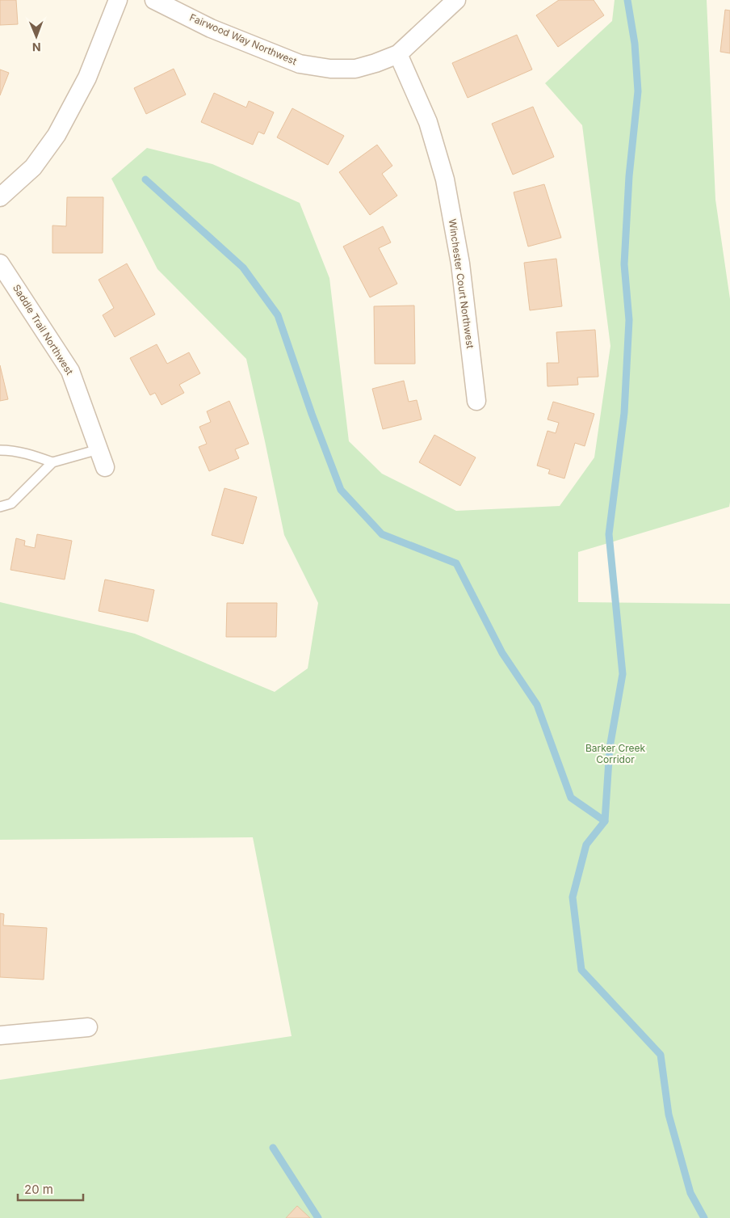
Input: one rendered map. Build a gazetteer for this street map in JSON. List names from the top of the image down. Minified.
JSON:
{"streets":{"street":["Fairwood Way Northwest","Winchester Court Northwest","Saddle Trail Northwest"]},"crossings":[["Fairwood Way Northwest","Winchester Court Northwest"]],"parks":["Barker Creek Corridor"],"scale_bar":"20 m","north":"bottom"}
